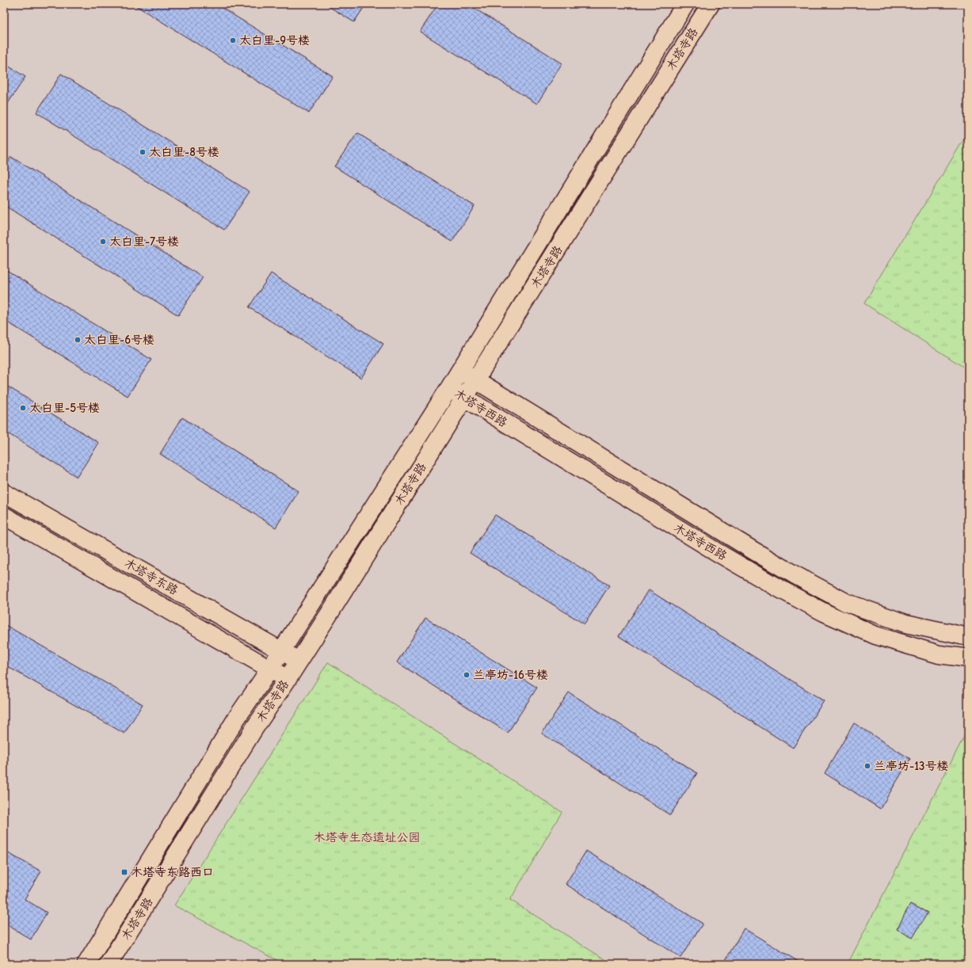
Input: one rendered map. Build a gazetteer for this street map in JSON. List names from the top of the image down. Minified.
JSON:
{"streets":{"street":["木塔寺路","木塔寺西路","木塔寺东路"]},"crossings":[["木塔寺路","木塔寺西路"],["木塔寺路","木塔寺东路"]],"parks":["木塔寺生态遗址公园"],"places":{"other":["太白里-9号楼","太白里-8号楼","太白里-7号楼","太白里-6号楼","太白里-5号楼","兰亭坊-16号楼","兰亭坊-13号楼"],"transit":["木塔寺东路西口"]}}
